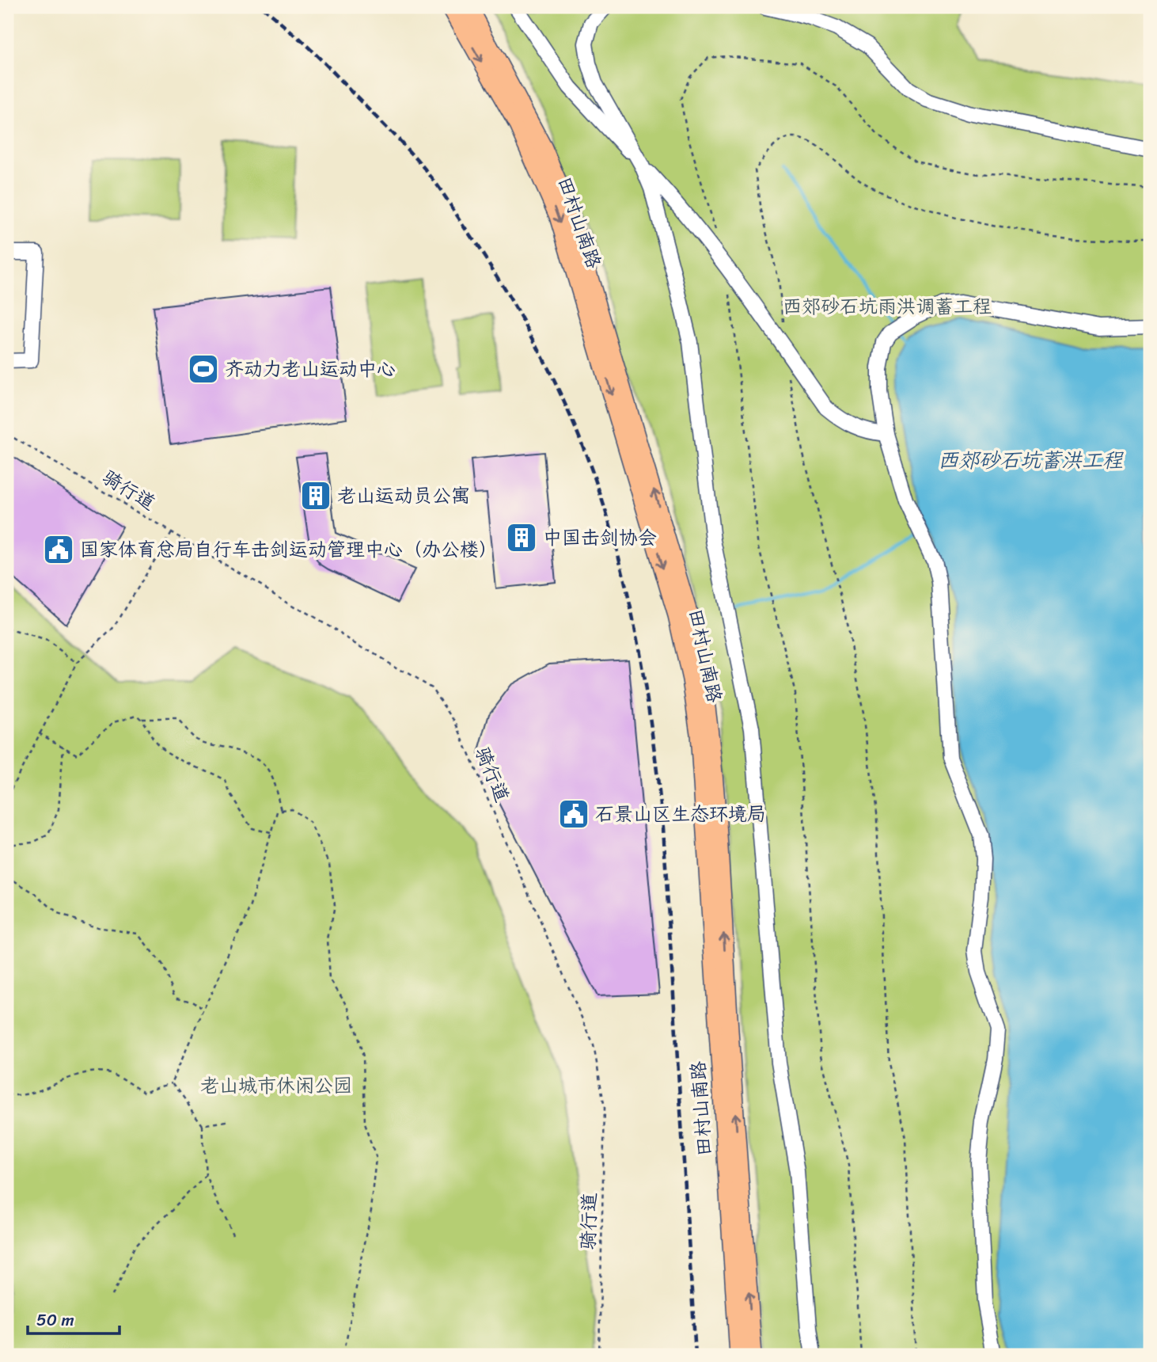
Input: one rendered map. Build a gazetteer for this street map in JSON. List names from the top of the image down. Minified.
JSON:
{"streets":{"main road":["田村山南路"],"path":["骑行道"]},"water":["西郊砂石坑蓄洪工程"],"parks":["西郊砂石坑雨洪调蓄工程","老山城市休闲公园"],"places":{"sports":["齐动力老山运动中心"],"building":["老山运动员公寓","中国击剑协会"],"public building":["国家体育总局自行车击剑运动管理中心（办公楼）","石景山区生态环境局"]},"scale_bar":"50 m"}
